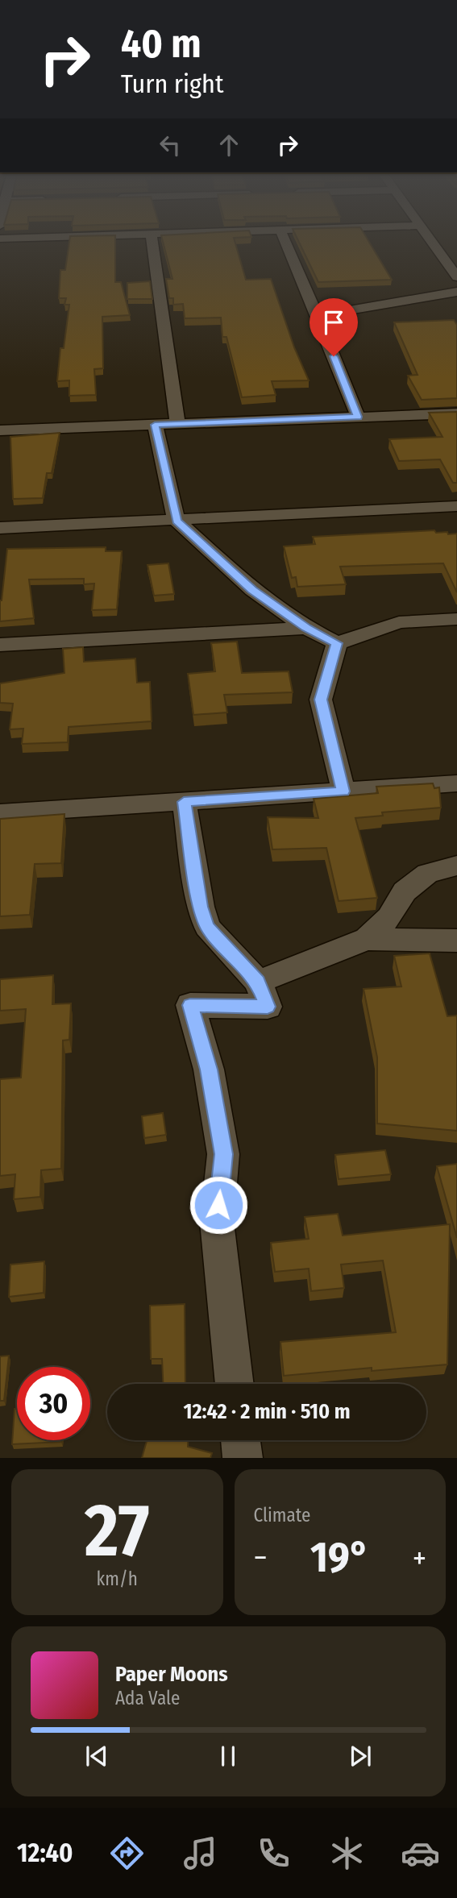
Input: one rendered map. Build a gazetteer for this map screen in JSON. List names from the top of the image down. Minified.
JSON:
{"page":{"turn":["40 m","Turn right"],"limit":"30","trip":"12:42 · 2 min · 510 m","tile":[["27","km/h"],"Climate"],"heat":["−","19°","+"],"song":["Paper Moons","Ada Vale"],"tabs":"12:40"}}
